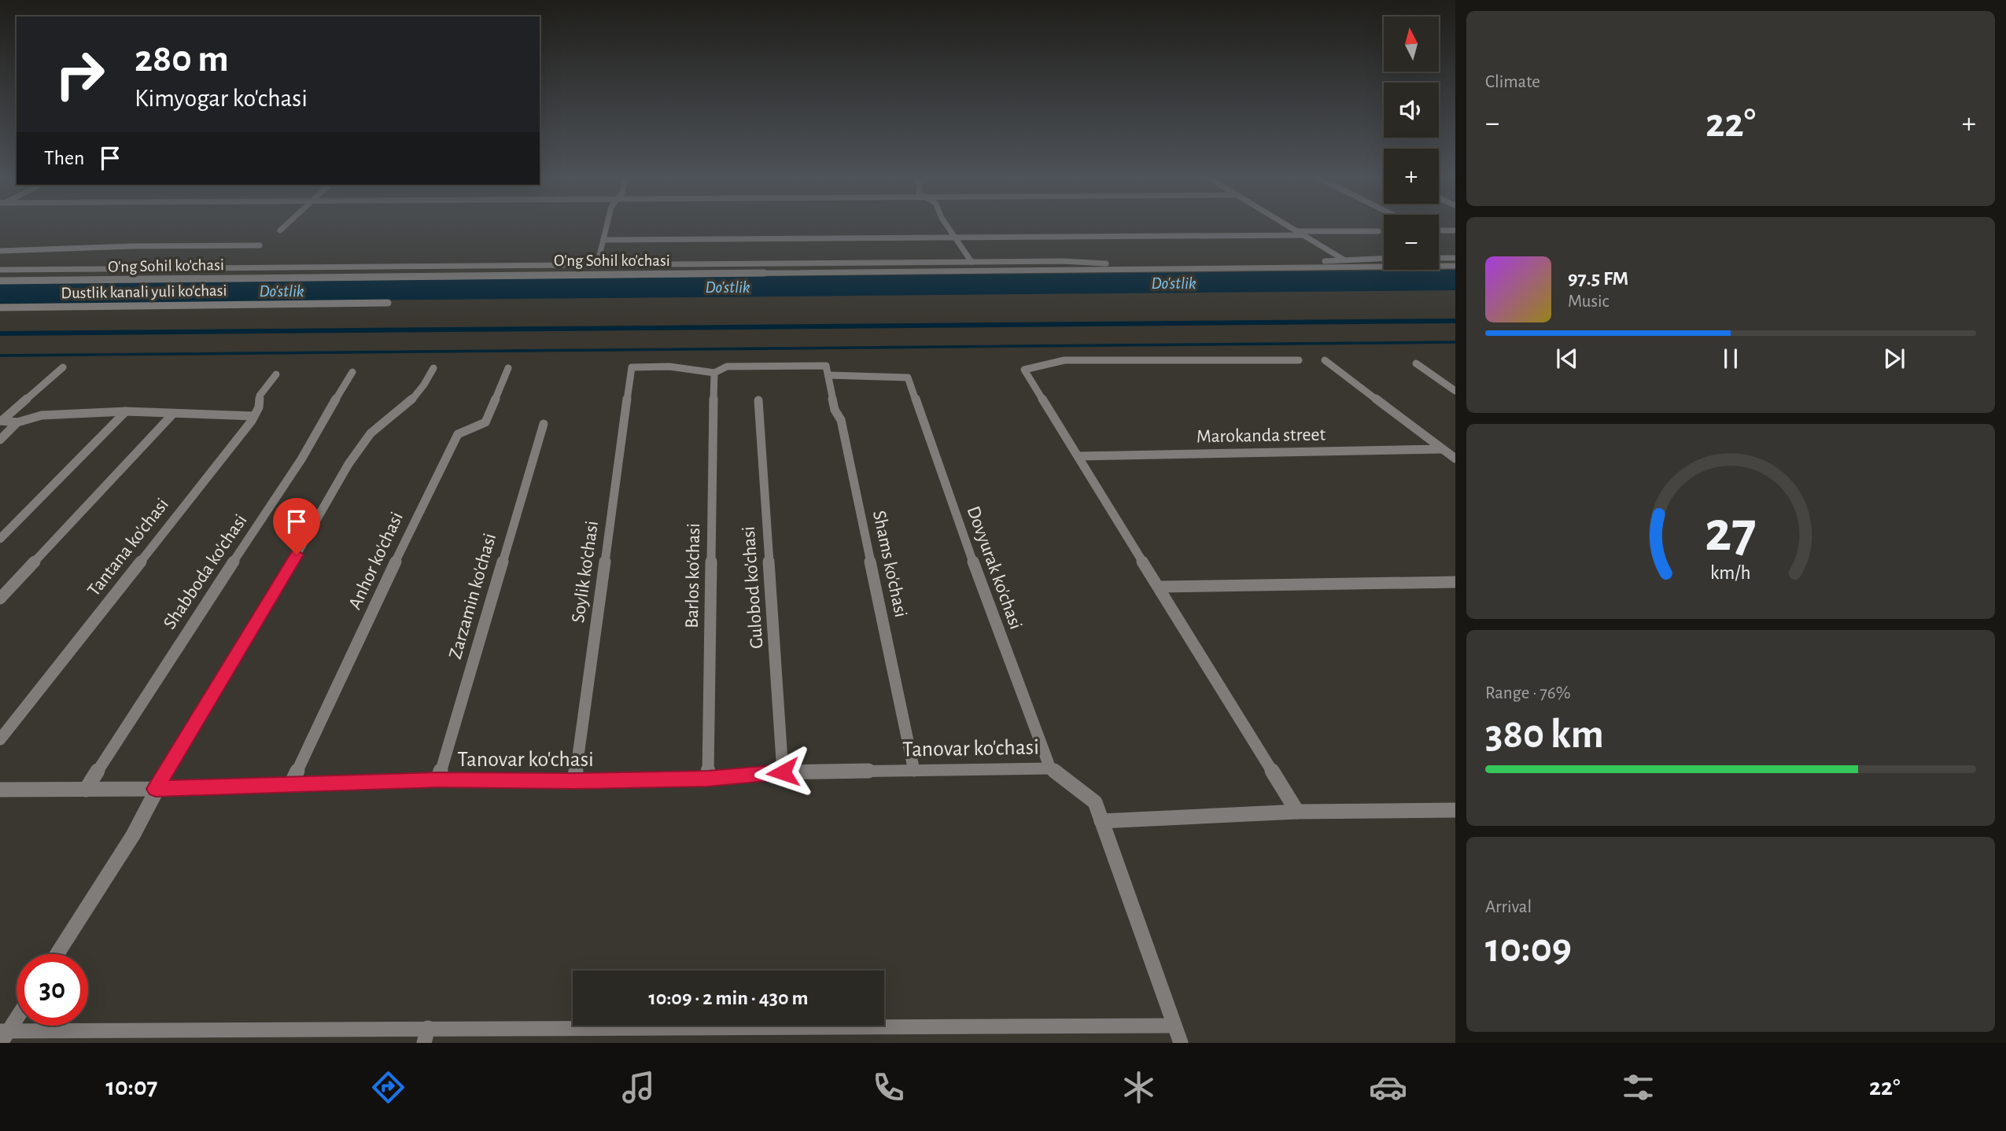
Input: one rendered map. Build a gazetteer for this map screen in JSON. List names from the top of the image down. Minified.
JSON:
{"streets":{"street":["O'ng Sohil ko'chasi","Dustlik kanali yuli ko'chasi","Marokanda street","Tantana ko'chasi","Anhor ko'chasi","Shams ko'chasi","Dovyurak ko'chasi","Shabboda ko'chasi","Soylik ko'chasi","Barlos ko'chasi","Gulobod ko'chasi","Zarzamin ko'chasi","Tanovar ko'chasi"]},"crossings":[["Anhor ko'chasi","Tanovar ko'chasi"],["Shams ko'chasi","Dovyurak ko'chasi"],["Shams ko'chasi","Tanovar ko'chasi"],["Dovyurak ko'chasi","Tanovar ko'chasi"],["Shabboda ko'chasi","Tanovar ko'chasi"],["Soylik ko'chasi","Barlos ko'chasi"],["Soylik ko'chasi","Tanovar ko'chasi"],["Barlos ko'chasi","Tanovar ko'chasi"],["Gulobod ko'chasi","Tanovar ko'chasi"],["Zarzamin ko'chasi","Tanovar ko'chasi"]],"water":["Do'stlik"],"north":"top","page":{"tile":["Climate",["Range · 76%","380 km"],["Arrival","10:09"]],"map_buttons":["+","−"],"turn":["280 m","Kimyogar ko'chasi"],"heat":["−","22°","+"],"then":"Then","song":["97.5 FM","Music"],"limit":"30","trip":"10:09 · 2 min · 430 m","tabs":["10:07","22°"],"gauge":["27","km/h"]}}
